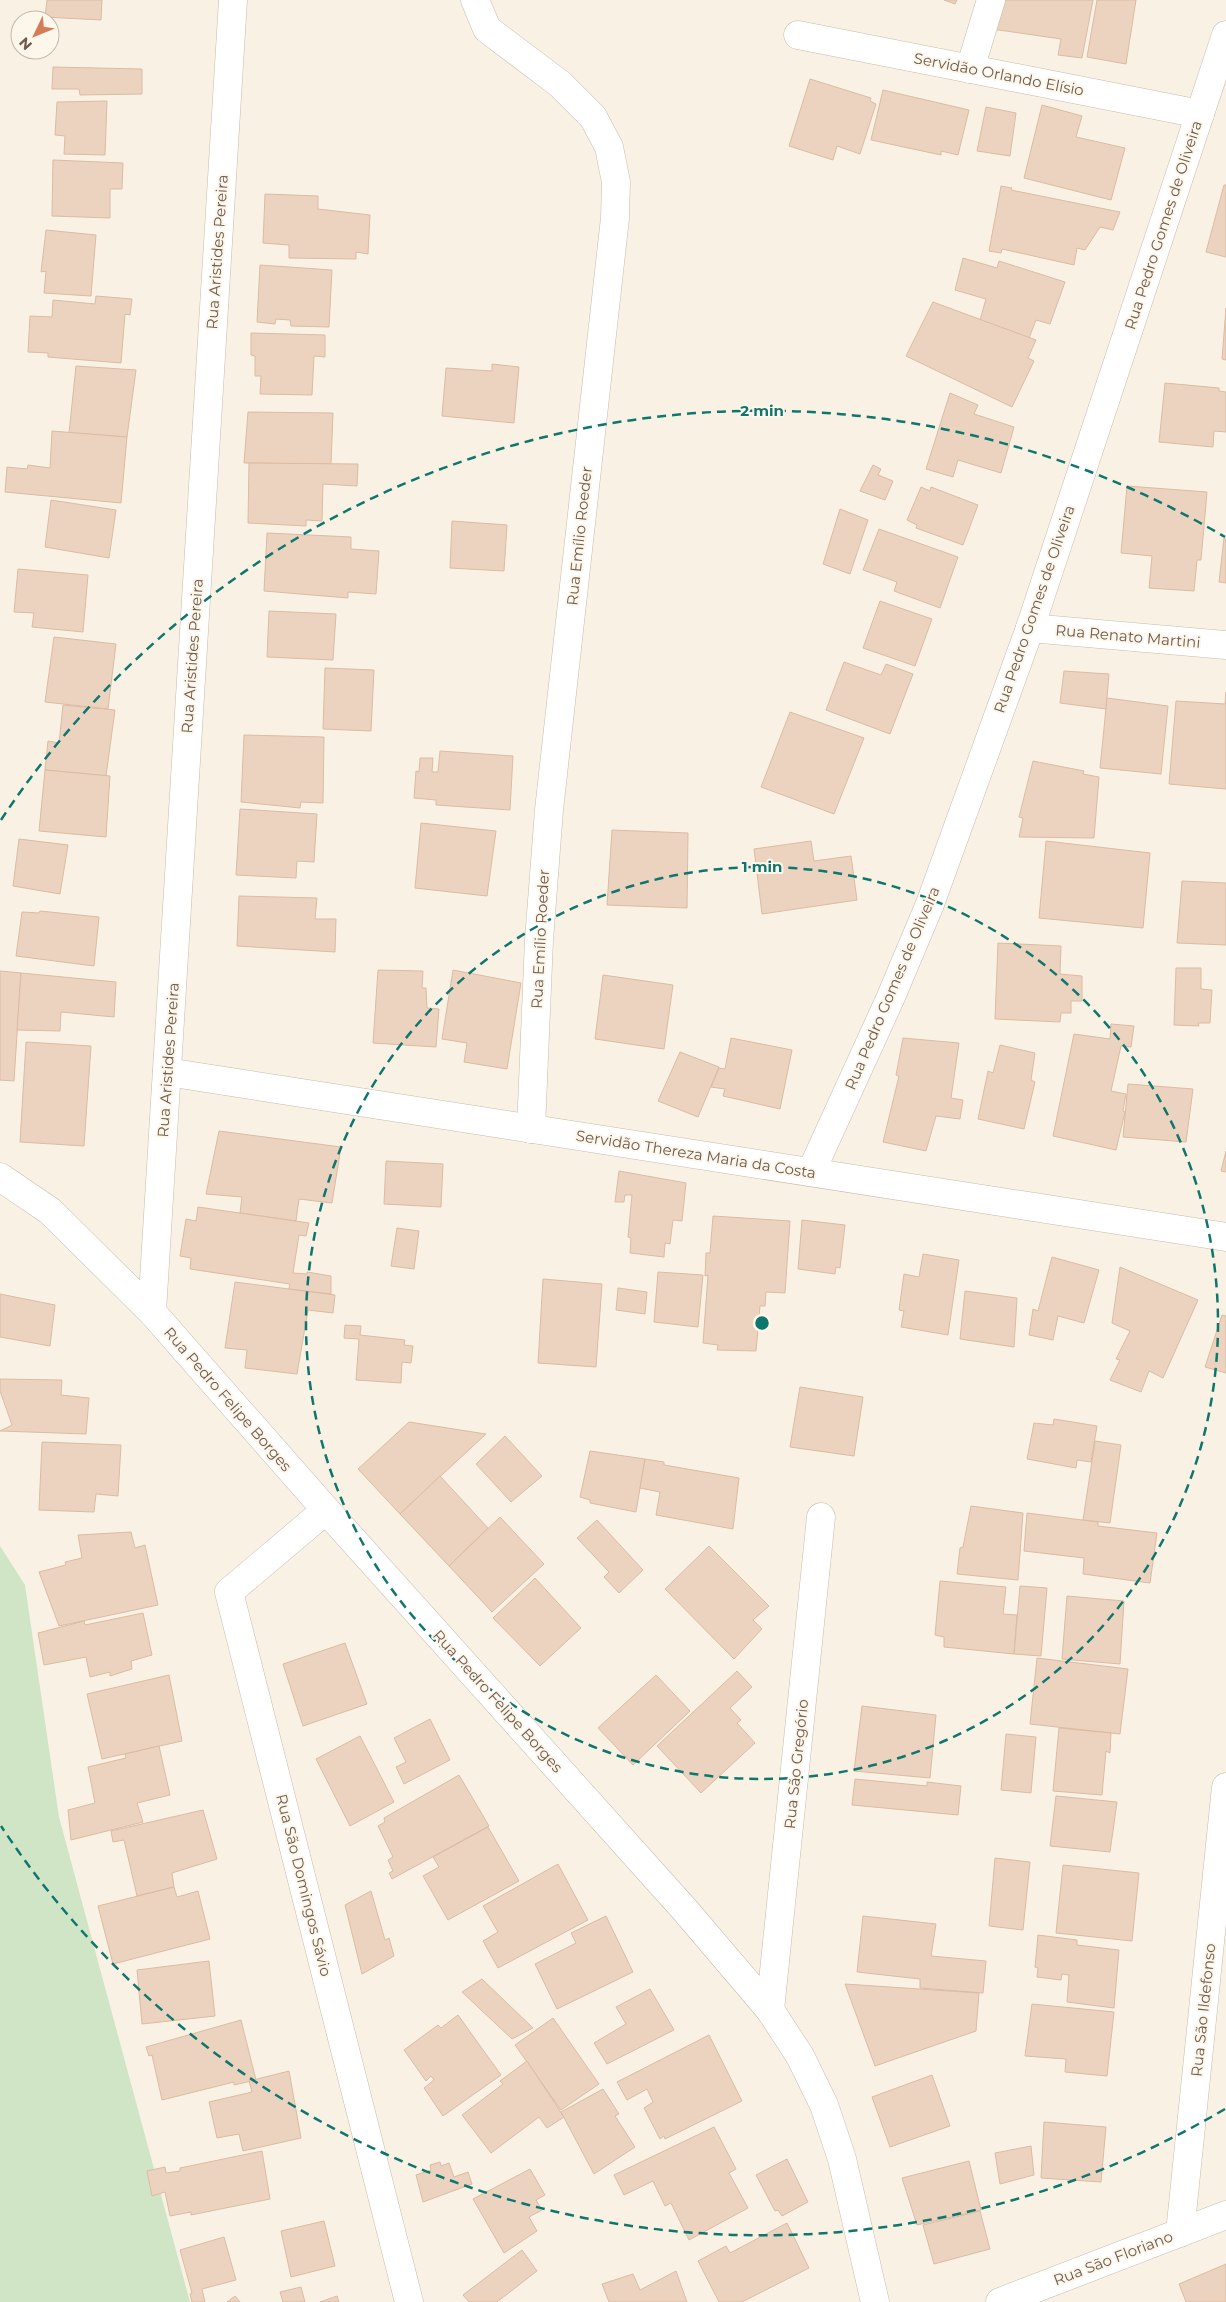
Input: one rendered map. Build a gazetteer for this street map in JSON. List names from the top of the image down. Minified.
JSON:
{"streets":{"street":["Servidão Orlando Elísio","Rua Pedro Gomes de Oliveira","Rua Aristides Pereira","Rua Emílio Roeder","Rua Renato Martini","Servidão Thereza Maria da Costa","Rua Pedro Felipe Borges","Rua São Gregório","Rua São Domingos Sávio","Rua São Ildefonso","Rua São Floriano"]},"crossings":[["Servidão Orlando Elísio","Rua Pedro Gomes de Oliveira"],["Rua Pedro Gomes de Oliveira","Rua Renato Martini"],["Rua Pedro Gomes de Oliveira","Servidão Thereza Maria da Costa"],["Rua Aristides Pereira","Servidão Thereza Maria da Costa"],["Rua Aristides Pereira","Rua Pedro Felipe Borges"],["Rua Emílio Roeder","Servidão Thereza Maria da Costa"],["Rua Pedro Felipe Borges","Rua São Gregório"],["Rua Pedro Felipe Borges","Rua São Domingos Sávio"],["Rua São Ildefonso","Rua São Floriano"]],"north":"bottom left","rings":["2 min","1 min"]}
